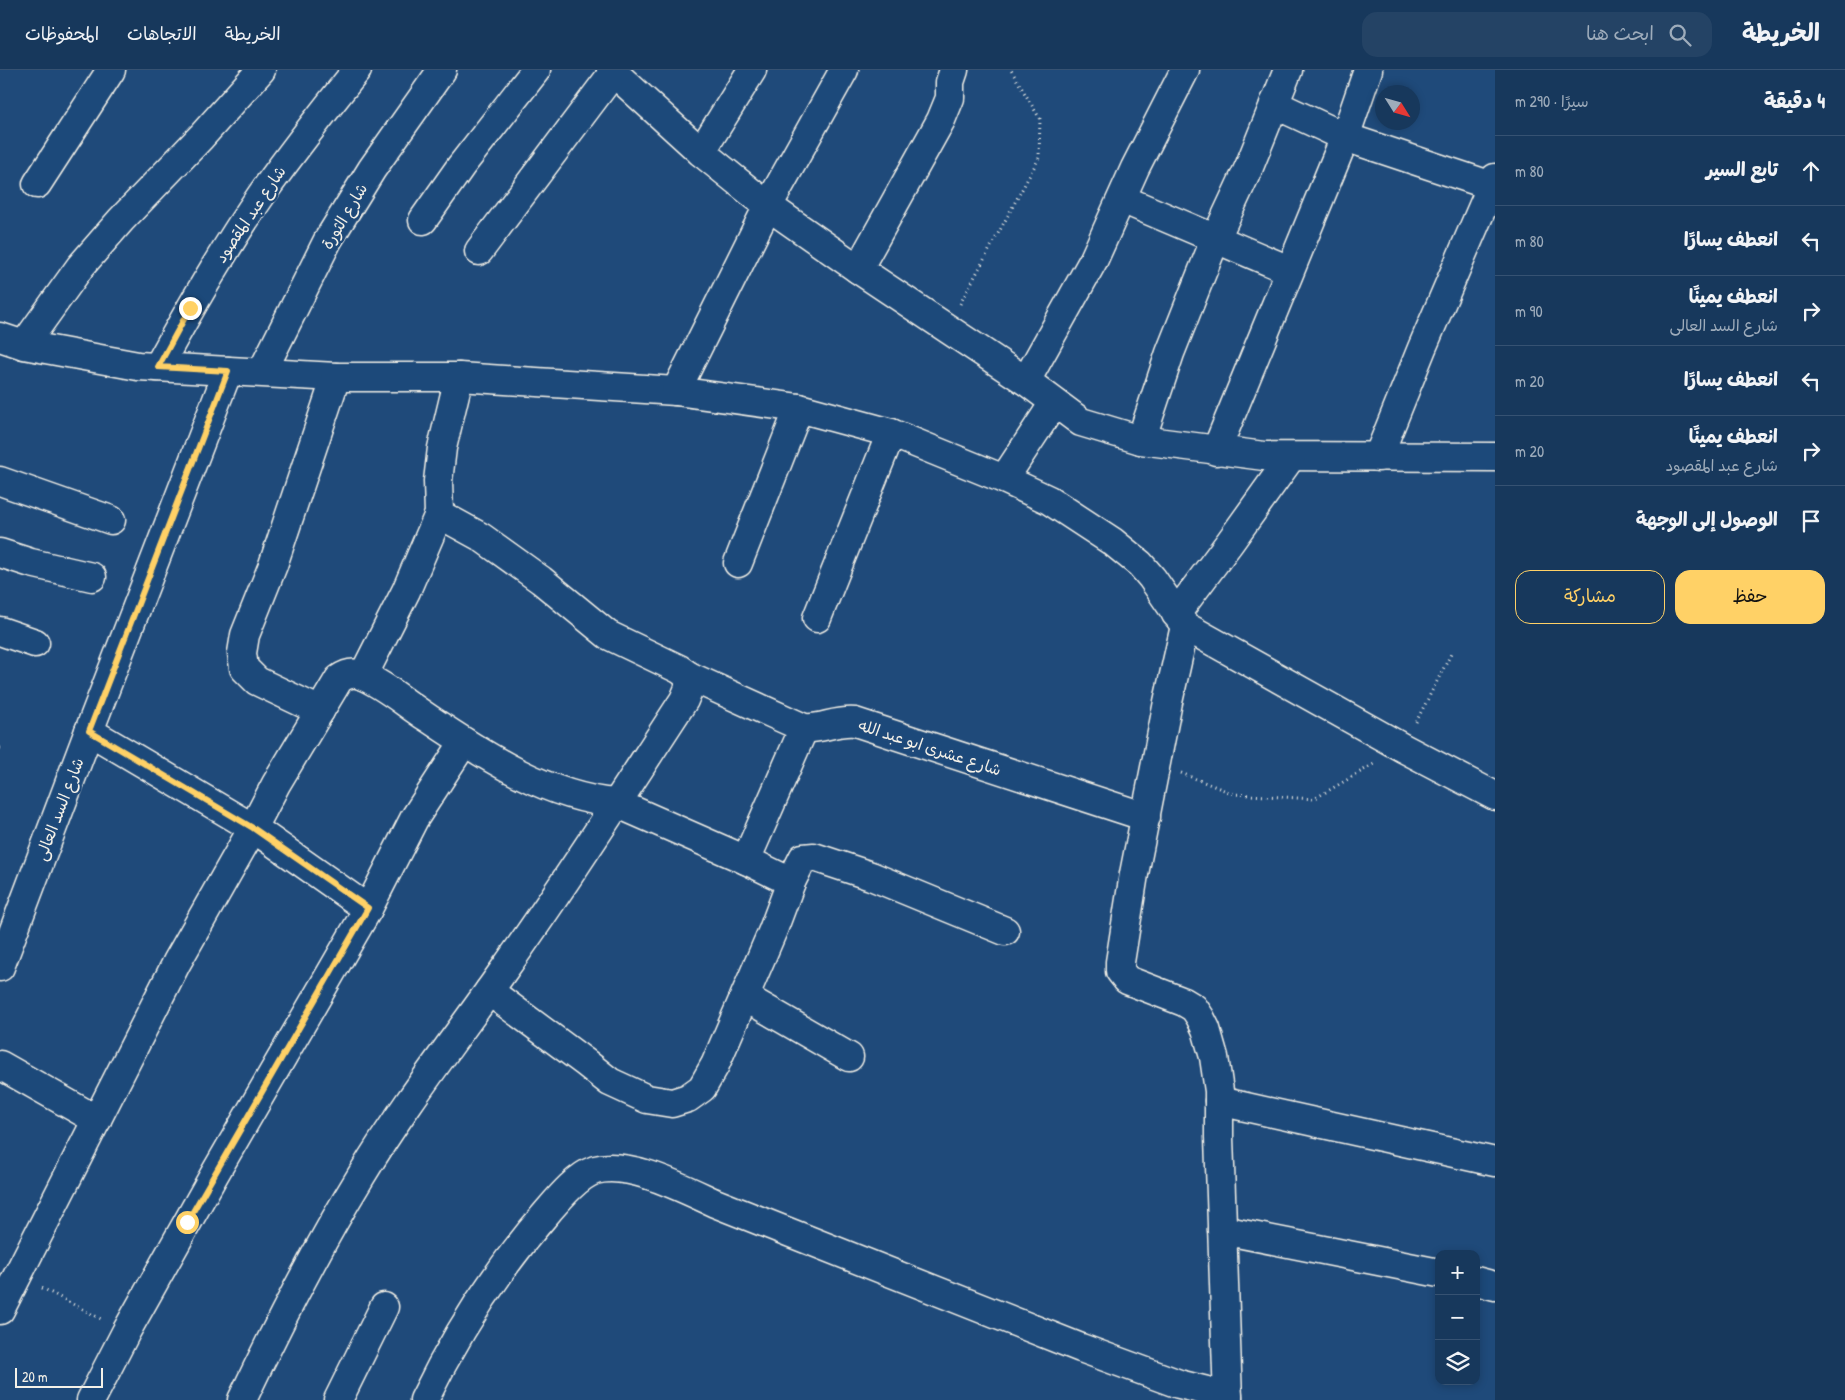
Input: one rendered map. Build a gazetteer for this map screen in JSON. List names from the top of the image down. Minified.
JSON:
{"streets":{"street":["شارع عبد المقصود","شارع الثورة","شارع عشرى ابو عبد الله","شارع السد العالى"]},"scale_bar":"20 m","north":"bottom right","page":{"header":"الخريطة","search":"ابحث هنا","nav":["الخريطة","الاتجاهات","المحفوظات"],"heading":["4 دقيقة","سيرًا · 290 m"],"list":[["تابع السير","80 m"],["انعطف يسارًا","80 m"],["انعطف يمينًا","شارع السد العالى","90 m"],["انعطف يسارًا","20 m"],["انعطف يمينًا","شارع عبد المقصود","20 m"],"الوصول إلى الوجهة"],"buttons":["حفظ","مشاركة"],"map_buttons":["+","−"],"scale":"20 m"}}
